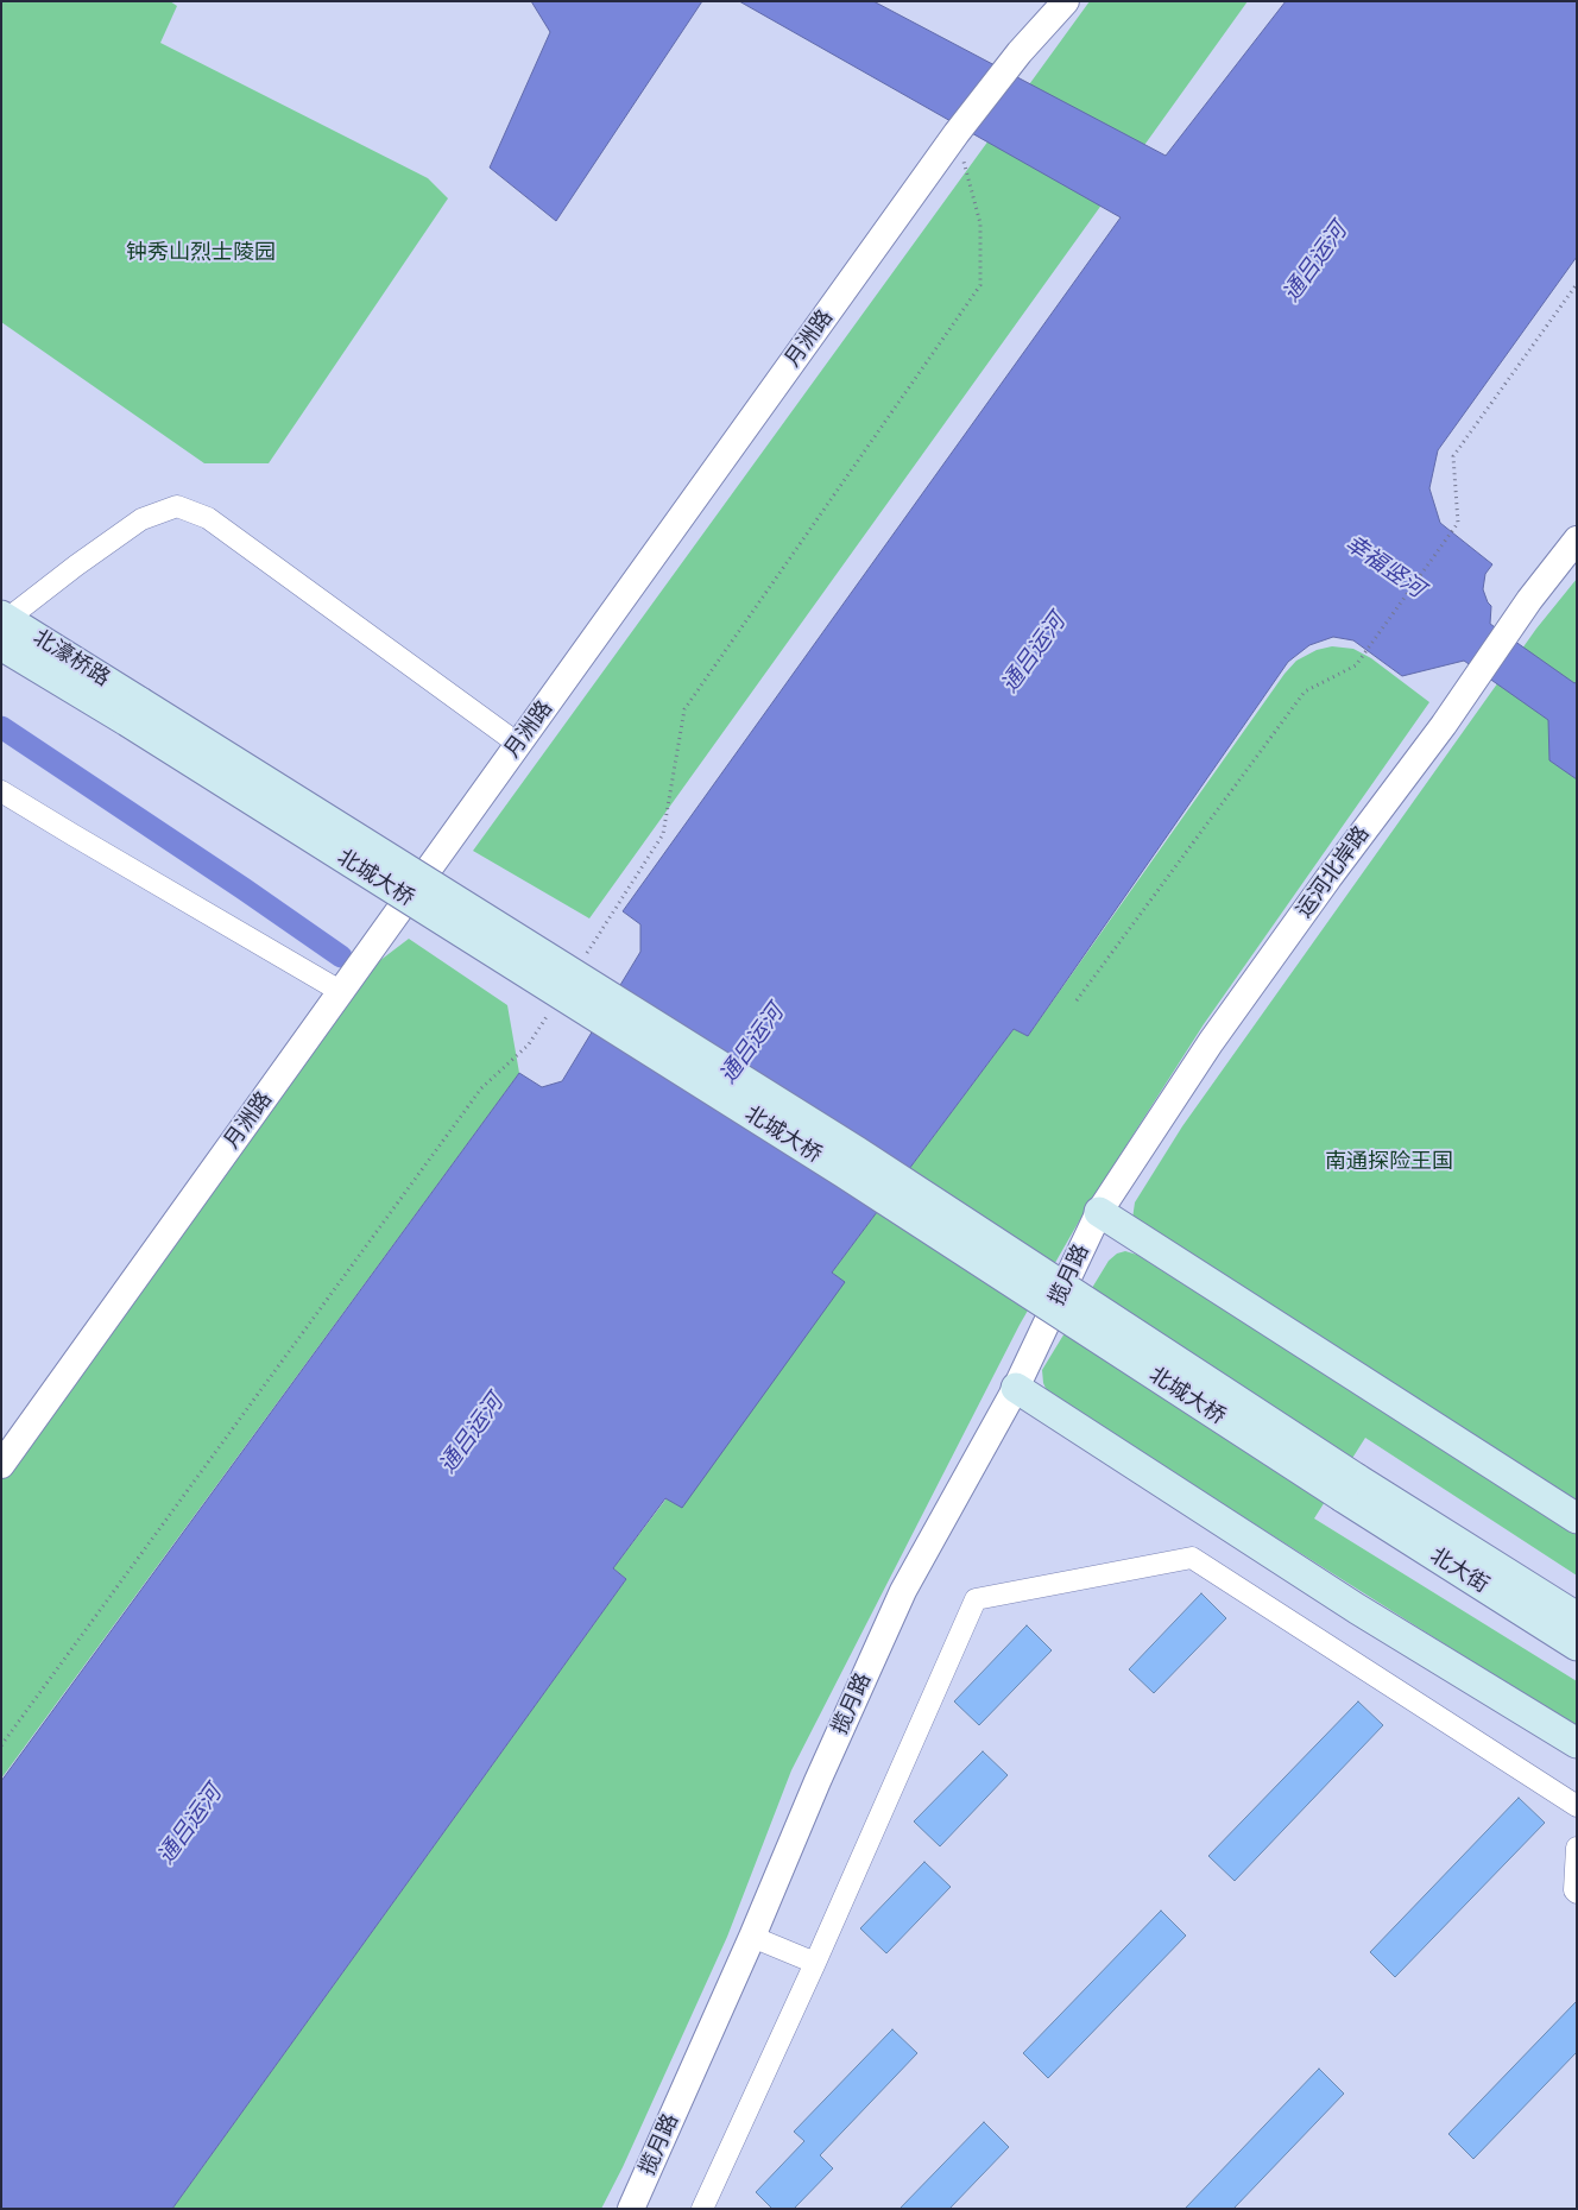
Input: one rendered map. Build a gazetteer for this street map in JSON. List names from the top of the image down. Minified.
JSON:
{"streets":{"main road":["北濠桥路","北城大桥","北大街"],"street":["月洲路","运河北岸路","揽月路"]},"crossings":[["北濠桥路","北城大桥"],["运河北岸路","揽月路"],["北城大桥","北大街"]],"water":["通吕运河","幸福竖河"],"parks":["钟秀山烈士陵园","南通探险王国"]}
